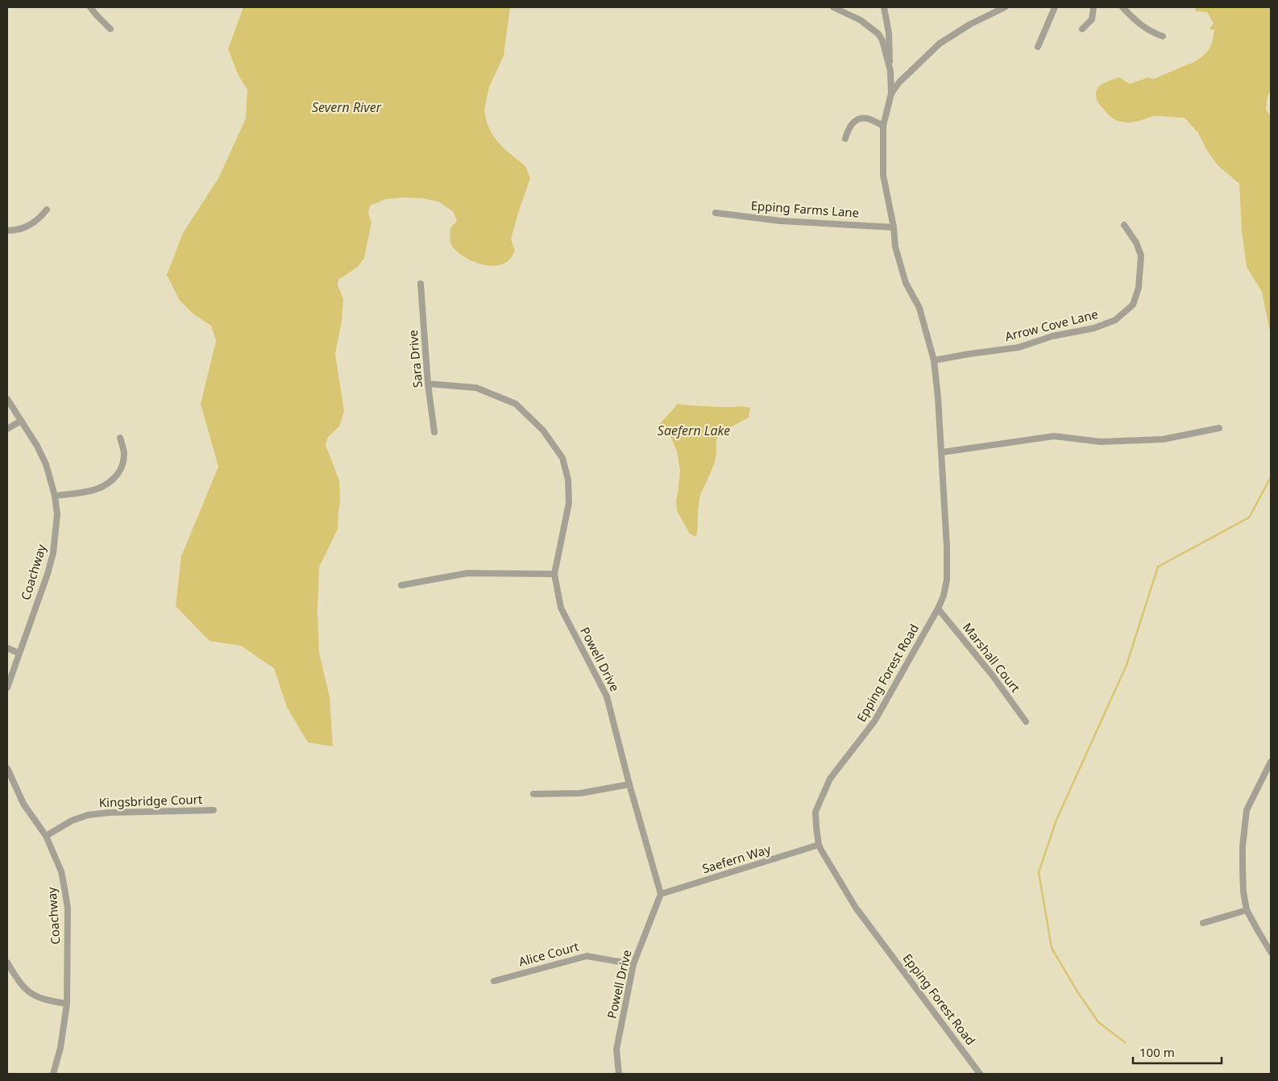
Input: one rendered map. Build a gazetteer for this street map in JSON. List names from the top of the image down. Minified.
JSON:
{"streets":{"street":["Epping Farms Lane","Arrow Cove Lane","Sara Drive","Coachway","Marshall Court","Powell Drive","Epping Forest Road","Kingsbridge Court","Saefern Way","Alice Court"]},"crossings":[["Epping Farms Lane","Epping Forest Road"],["Arrow Cove Lane","Epping Forest Road"],["Sara Drive","Powell Drive"],["Coachway","Kingsbridge Court"],["Marshall Court","Epping Forest Road"],["Powell Drive","Saefern Way"],["Powell Drive","Alice Court"],["Epping Forest Road","Saefern Way"]],"water":["Severn River","Saefern Lake"],"scale_bar":"100 m"}
